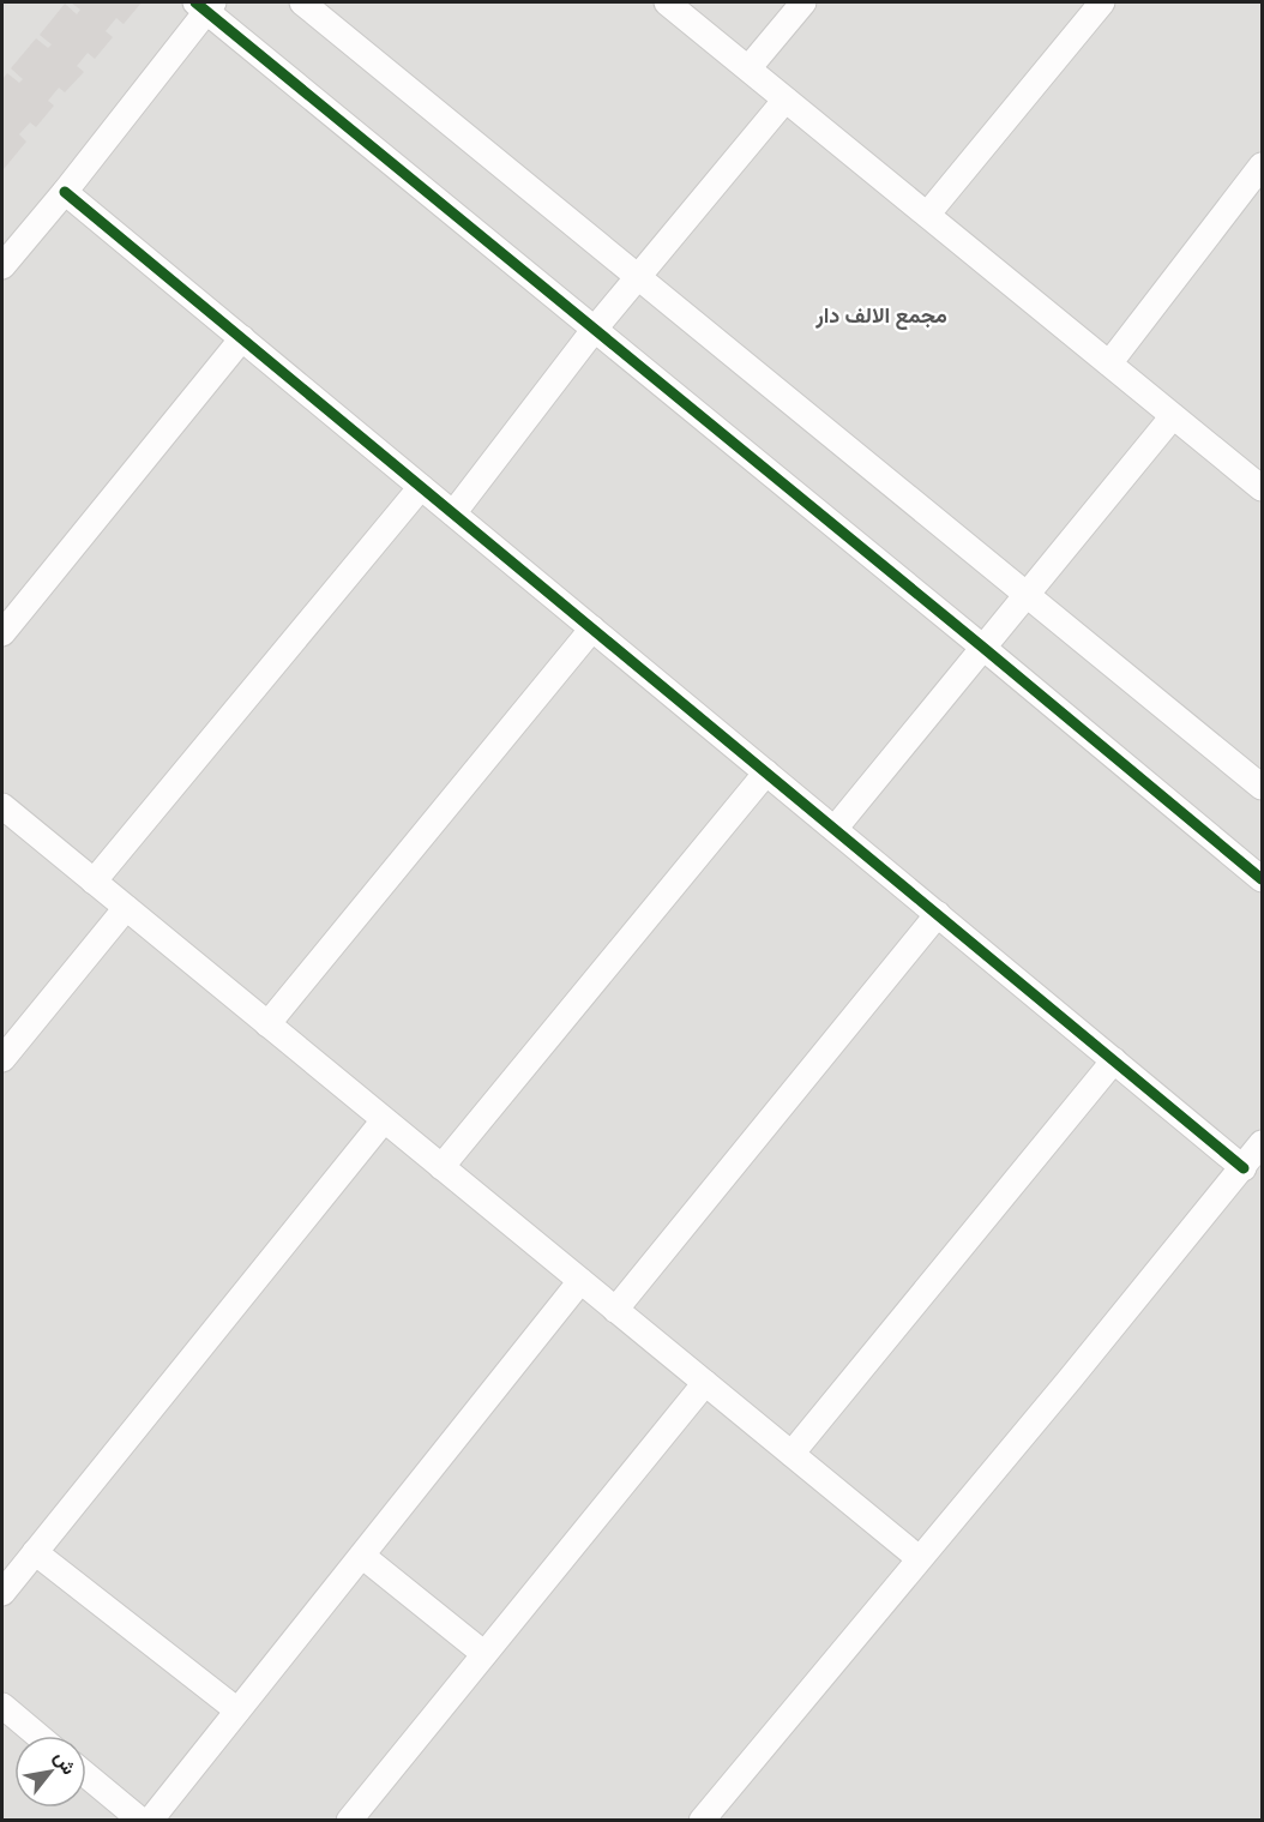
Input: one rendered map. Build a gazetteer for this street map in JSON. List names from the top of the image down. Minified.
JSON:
{"districts":["مجمع الالف دار"],"north":"top right"}
